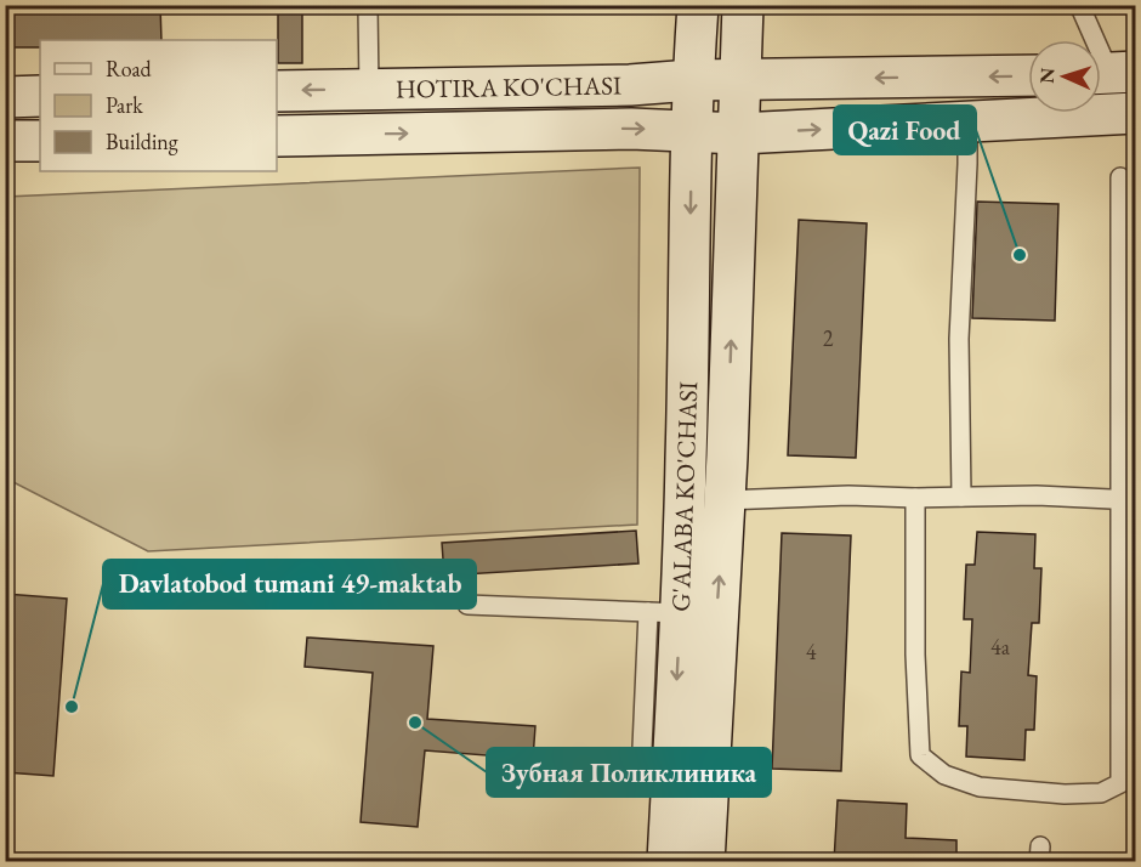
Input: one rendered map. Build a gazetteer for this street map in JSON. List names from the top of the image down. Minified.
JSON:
{"streets":{"main road":["HOTIRA KO'CHASI","G'ALABA KO'CHASI"]},"crossings":[["HOTIRA KO'CHASI","G'ALABA KO'CHASI"]],"places":["Qazi Food","Davlatobod tumani 49-maktab","Зубная Поликлиника"],"house_numbers":["2","4a","4"],"legend":["Road","Park","Building"],"north":"left"}
